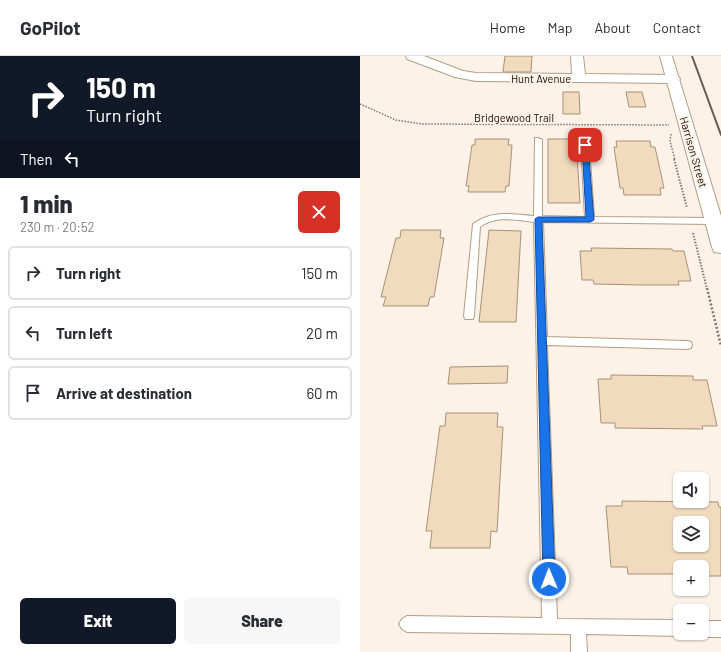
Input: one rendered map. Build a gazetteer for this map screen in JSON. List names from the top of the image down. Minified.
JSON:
{"streets":{"street":["Hunt Avenue","Harrison Street"],"path":["Bridgewood Trail"]},"crossings":[["Hunt Avenue","Harrison Street"]],"page":{"header":"GoPilot","nav":["Home","Map","About","Contact"],"turn":["150 m","Turn right"],"then":"Then","heading":["1 min","230 m · 20:52"],"list":[{"name":"Turn right","value":"150 m"},{"name":"Turn left","value":"20 m"},{"name":"Arrive at destination","value":"60 m"}],"map_buttons":["+","−"],"buttons":["Exit","Share"]}}
